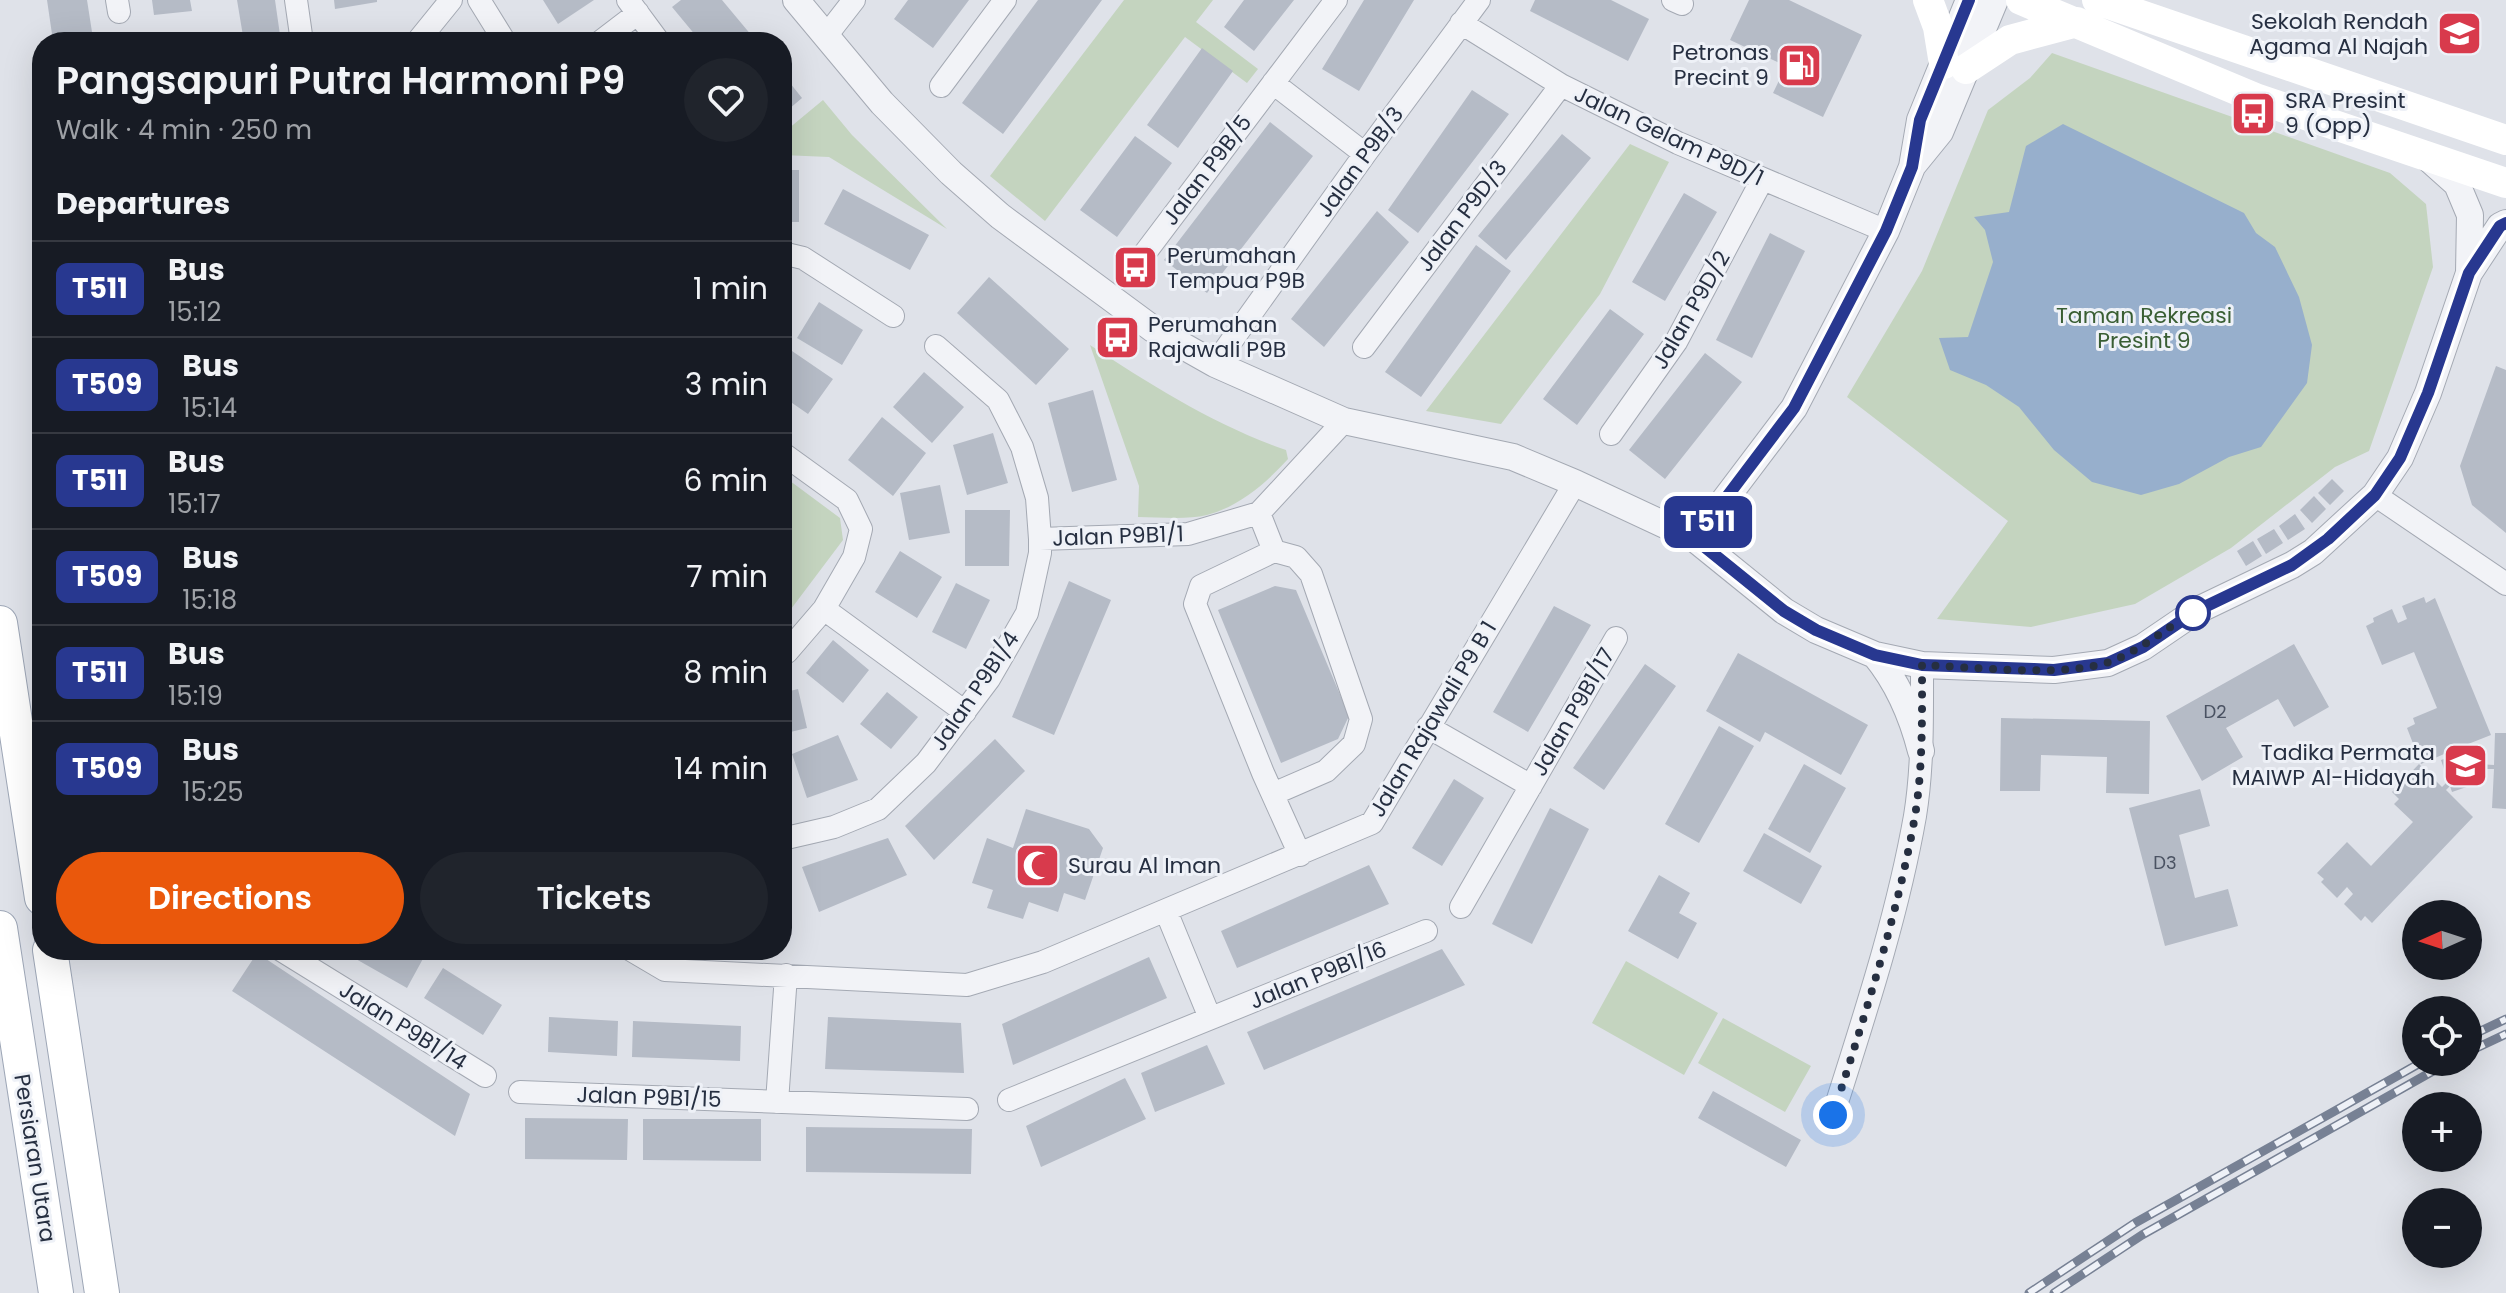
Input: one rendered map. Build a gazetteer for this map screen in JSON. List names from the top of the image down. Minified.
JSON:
{"streets":{"main road":["Persiaran Utara"],"street":["Jalan Gelam P9D/1","Jalan P9B/3","Jalan P9B/5","Jalan P9D/3","Jalan P9D/2","Jalan P9B1/1","Jalan P9B1/4","Jalan P9B1/17","Jalan Rajawali P9 B 1","Jalan P9B1/16","Jalan P9B1/14","Jalan P9B1/15"]},"crossings":[["Jalan Gelam P9D/1","Jalan P9B/3"],["Jalan Gelam P9D/1","Jalan P9D/3"],["Jalan Gelam P9D/1","Jalan P9D/2"],["Jalan P9B1/1","Jalan P9B1/4"],["Jalan P9B1/17","Jalan Rajawali P9 B 1"]],"parks":["Taman Rekreasi Presint 9"],"places":{"school or university":["Sekolah Rendah Agama Al Najah","Tadika Permata MAIWP Al-Hidayah"],"fuel station":["Petronas Precint 9"],"bus stop":["SRA Presint 9 (Opp)","Perumahan Tempua P9B","Perumahan Rajawali P9B"],"mosque":["Surau Al Iman"]},"lines":["bus line T511"],"house_numbers":["D2","D3"],"north":"left","page":{"on_map":"T511","heading":[["Pangsapuri Putra Harmoni P9","Walk · 4 min · 250 m"],"Departures"],"list":[{"mark":"T511","name":"Bus","note":"15:12","value":"1 min"},{"mark":"T509","name":"Bus","note":"15:14","value":"3 min"},{"mark":"T511","name":"Bus","note":"15:17","value":"6 min"},{"mark":"T509","name":"Bus","note":"15:18","value":"7 min"},{"mark":"T511","name":"Bus","note":"15:19","value":"8 min"},{"mark":"T509","name":"Bus","note":"15:25","value":"14 min"}],"buttons":["Directions","Tickets"],"map_buttons":["+","−"]}}
